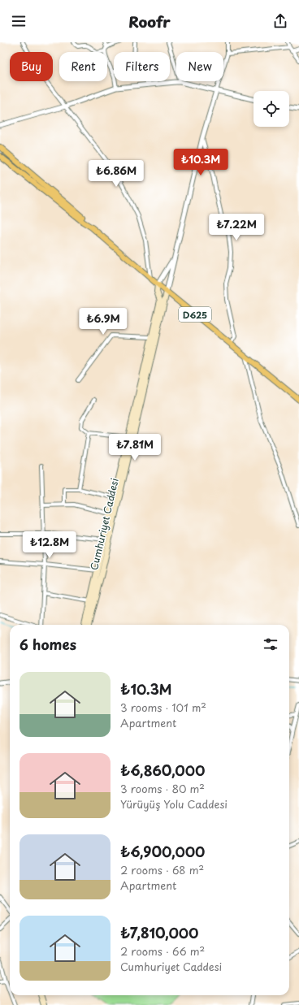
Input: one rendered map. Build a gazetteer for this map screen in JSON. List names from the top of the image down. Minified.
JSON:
{"streets":{"main road":["D625","Cumhuriyet Caddesi"]},"crossings":[["D625","Cumhuriyet Caddesi"]],"page":{"header":"Roofr","chip":["Buy","Rent","Filters","New"],"price":["₺10.3M","₺6.86M","₺7.22M","₺6.9M","₺7.81M","₺12.8M"],"heading":"6 homes","list":[{"name":"₺10.3M","note":"3 rooms · 101 m² · Apartment"},{"name":"₺6,860,000","note":"3 rooms · 80 m² · Yürüyüş Yolu Caddesi"},{"name":"₺6,900,000","note":"2 rooms · 68 m² · Apartment"},{"name":"₺7,810,000","note":"2 rooms · 66 m² · Cumhuriyet Caddesi"}]}}
